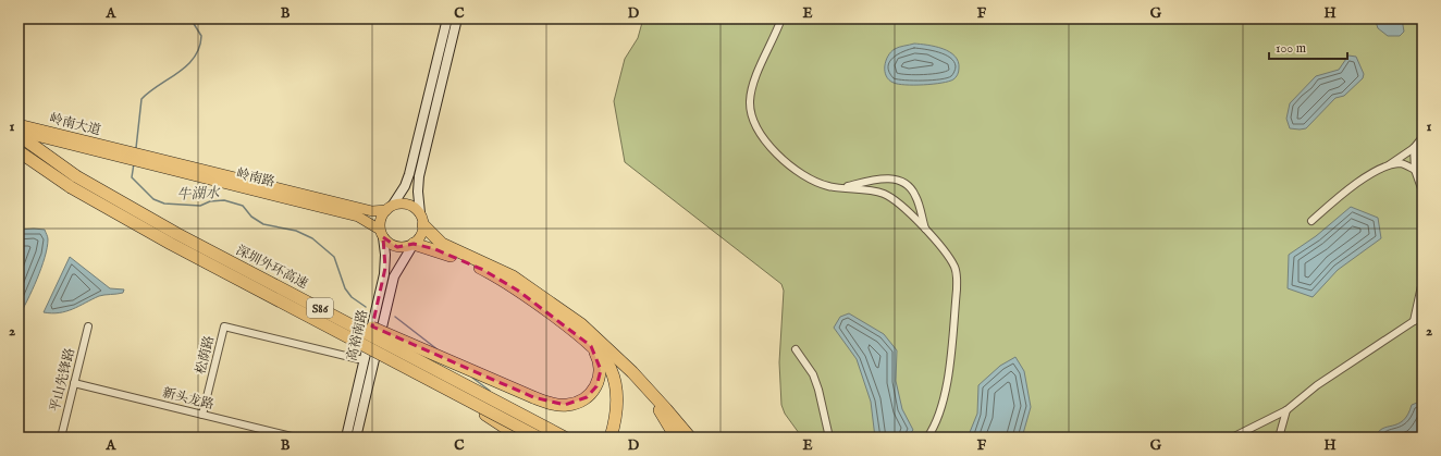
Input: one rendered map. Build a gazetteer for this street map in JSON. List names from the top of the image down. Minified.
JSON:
{"streets":{"highway":["深圳外环高速","S86"],"main road":["岭南大道","岭南路"],"street":["高裕南路","松荫路","平山先锋路","新头龙路"]},"crossings":[["岭南大道","岭南路"],["岭南大道","深圳外环高速"],["岭南路","高裕南路"],["高裕南路","松荫路"],["松荫路","新头龙路"],["平山先锋路","新头龙路"]],"water":["牛湖水"],"scale_bar":"100 m","grid":{"columns":["A","B","C","D","E","F","G","H"],"rows":["1","2"]}}
